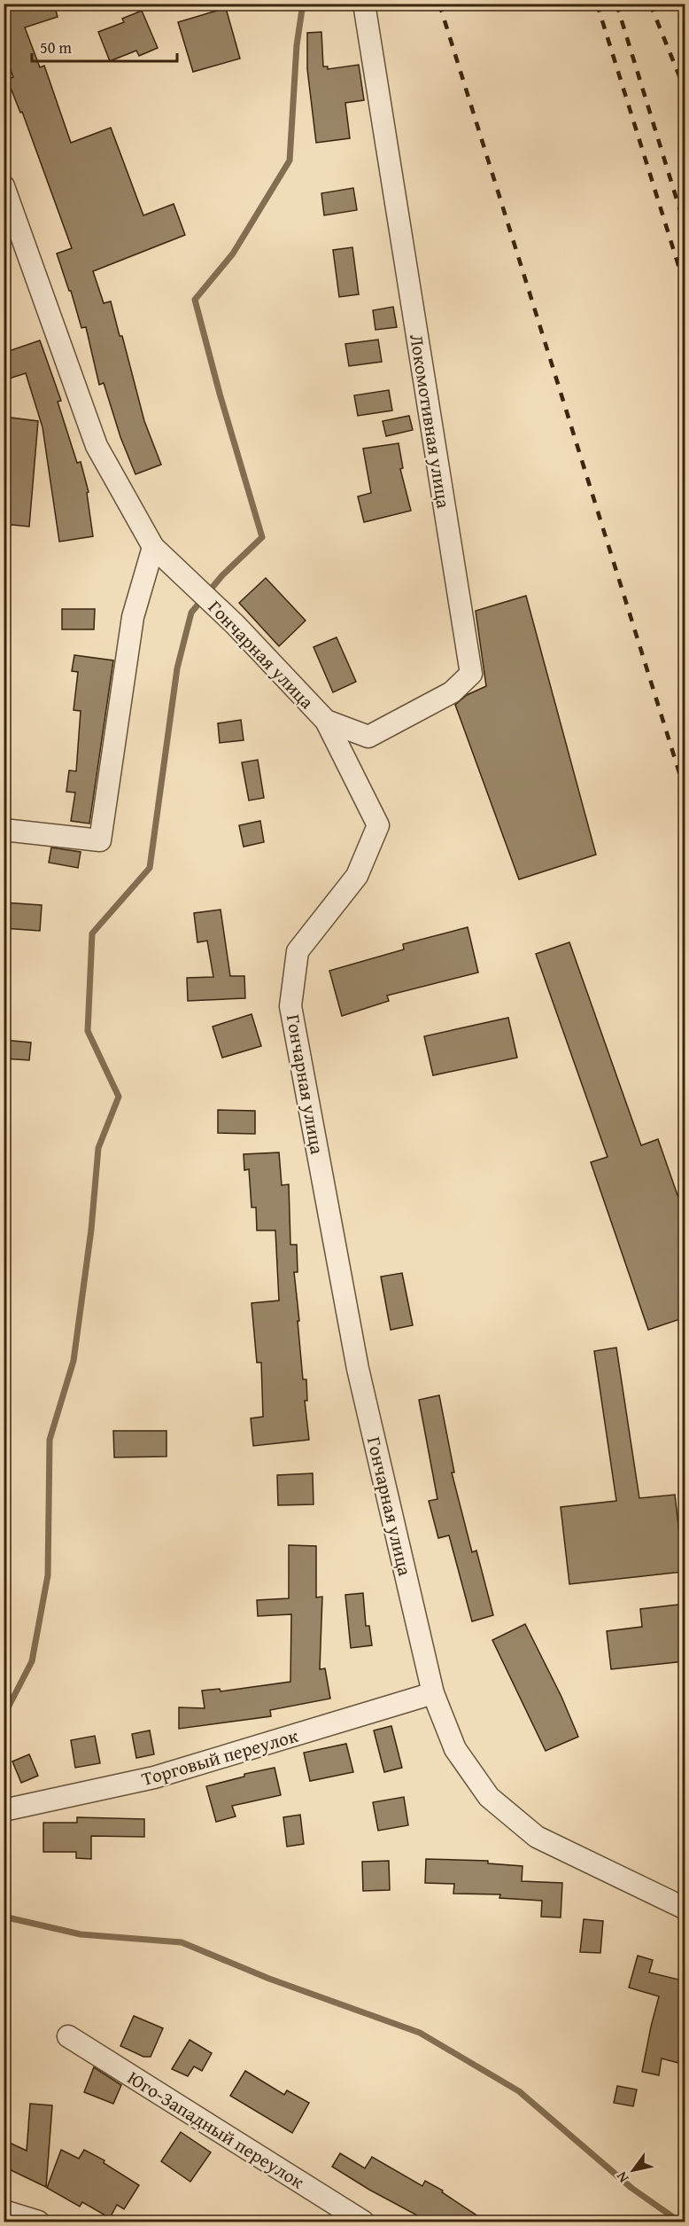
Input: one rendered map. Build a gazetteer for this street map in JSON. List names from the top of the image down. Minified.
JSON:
{"streets":{"street":["Локомотивная улица","Гончарная улица","Торговый переулок","Юго-Западный переулок"]},"crossings":[["Локомотивная улица","Гончарная улица"],["Гончарная улица","Торговый переулок"]],"scale_bar":"50 m","north":"bottom left"}
